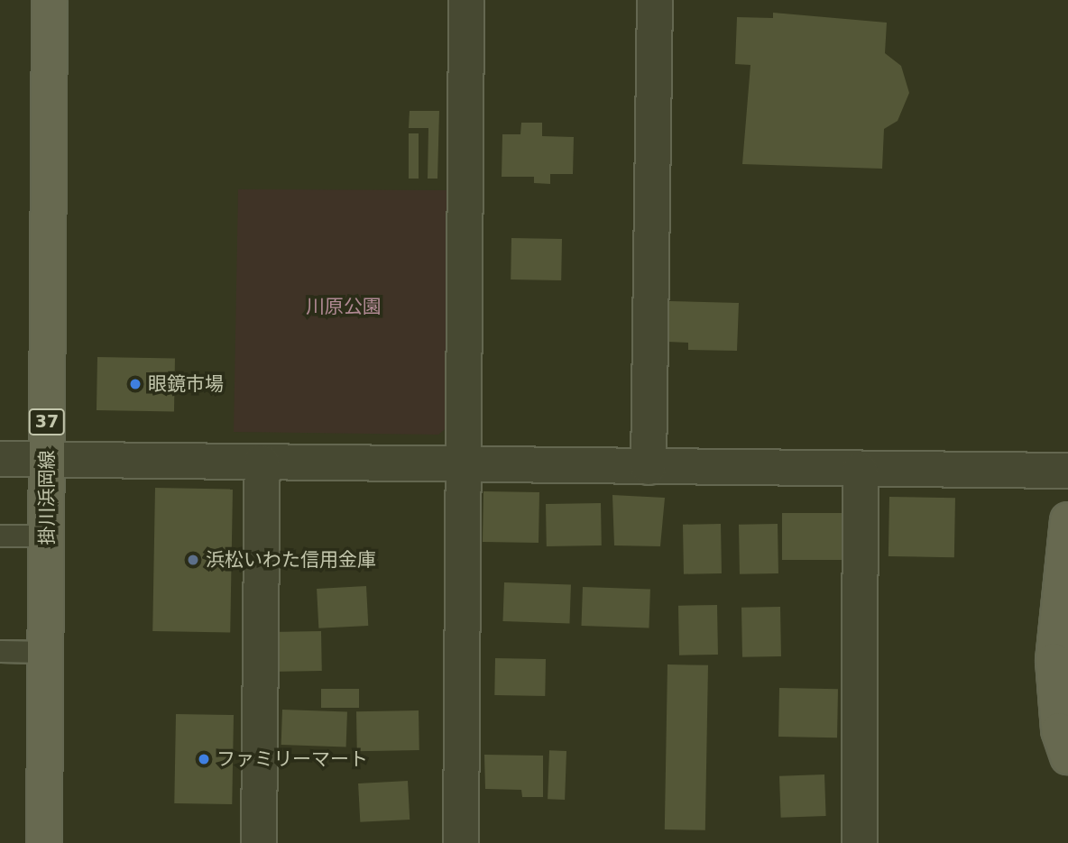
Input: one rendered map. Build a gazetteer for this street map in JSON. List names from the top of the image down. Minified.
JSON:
{"streets":{"main road":["37","掛川浜岡線"]},"parks":["川原公園"],"places":["眼鏡市場","浜松いわた信用金庫","ファミリーマート"]}
